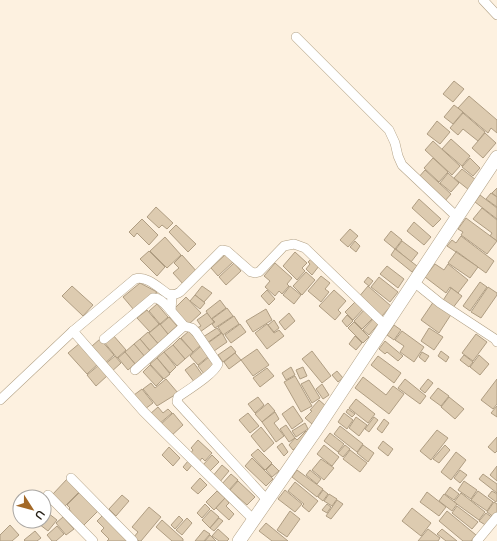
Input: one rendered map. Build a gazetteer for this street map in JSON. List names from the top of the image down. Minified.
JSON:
{"north":"bottom right"}
